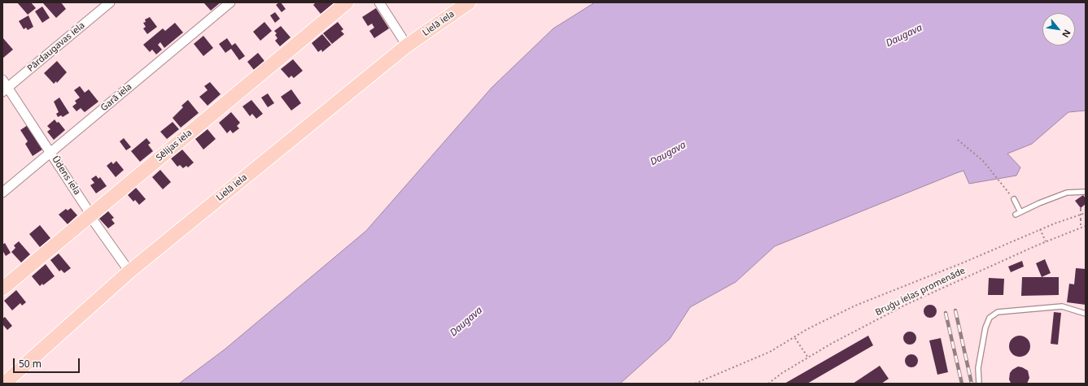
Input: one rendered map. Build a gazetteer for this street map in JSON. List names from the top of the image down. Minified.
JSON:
{"streets":{"main road":["Lielā iela","Sēlijas iela"],"street":["Pārdaugavas iela","Garā iela","Ūdens iela"],"path":["Bruģu ielas promenāde"]},"crossings":[["Lielā iela","Ūdens iela"],["Pārdaugavas iela","Ūdens iela"],["Garā iela","Ūdens iela"],["Sēlijas iela","Ūdens iela"]],"water":["Daugava"],"scale_bar":"50 m","north":"bottom right"}
